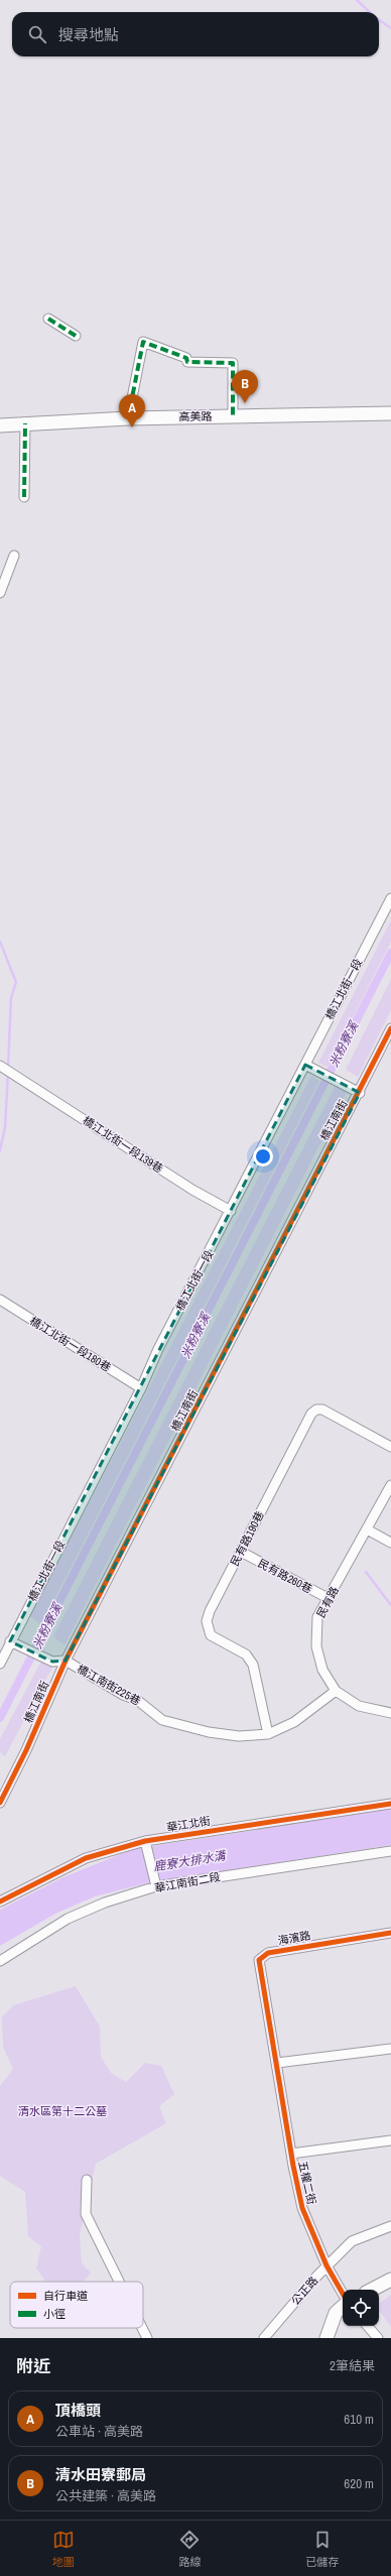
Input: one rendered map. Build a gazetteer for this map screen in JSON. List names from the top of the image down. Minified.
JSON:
{"streets":{"street":["高美路","橋江北街一段","橋江南街","橋江北街一段139巷","橋江北街一段180巷","民有路190巷","民有路260巷","民有路","橋江南街225巷","華江北街","華江南街二段","海濱路","五權二街","公正路"]},"crossings":[["橋江北街一段","橋江北街一段139巷"],["橋江北街一段","橋江北街一段180巷"],["橋江北街一段","橋江南街225巷"],["橋江南街","橋江南街225巷"],["民有路190巷","民有路260巷"],["民有路190巷","橋江南街225巷"],["民有路260巷","民有路"],["海濱路","五權二街"],["五權二街","公正路"]],"water":["米粉寮溪","鹿寮大排水溝"],"parks":["清水區第十二公墓"],"legend":["自行車道","小徑"],"page":{"search":"搜尋地點","pins":["B","A"],"heading":["附近","2筆結果"],"list":[{"mark":"A","name":"頂橋頭","note":"公車站 · 高美路","value":"610 m"},{"mark":"B","name":"清水田寮郵局","note":"公共建築 · 高美路","value":"620 m"}],"nav":["地圖","路線","已儲存"]}}
